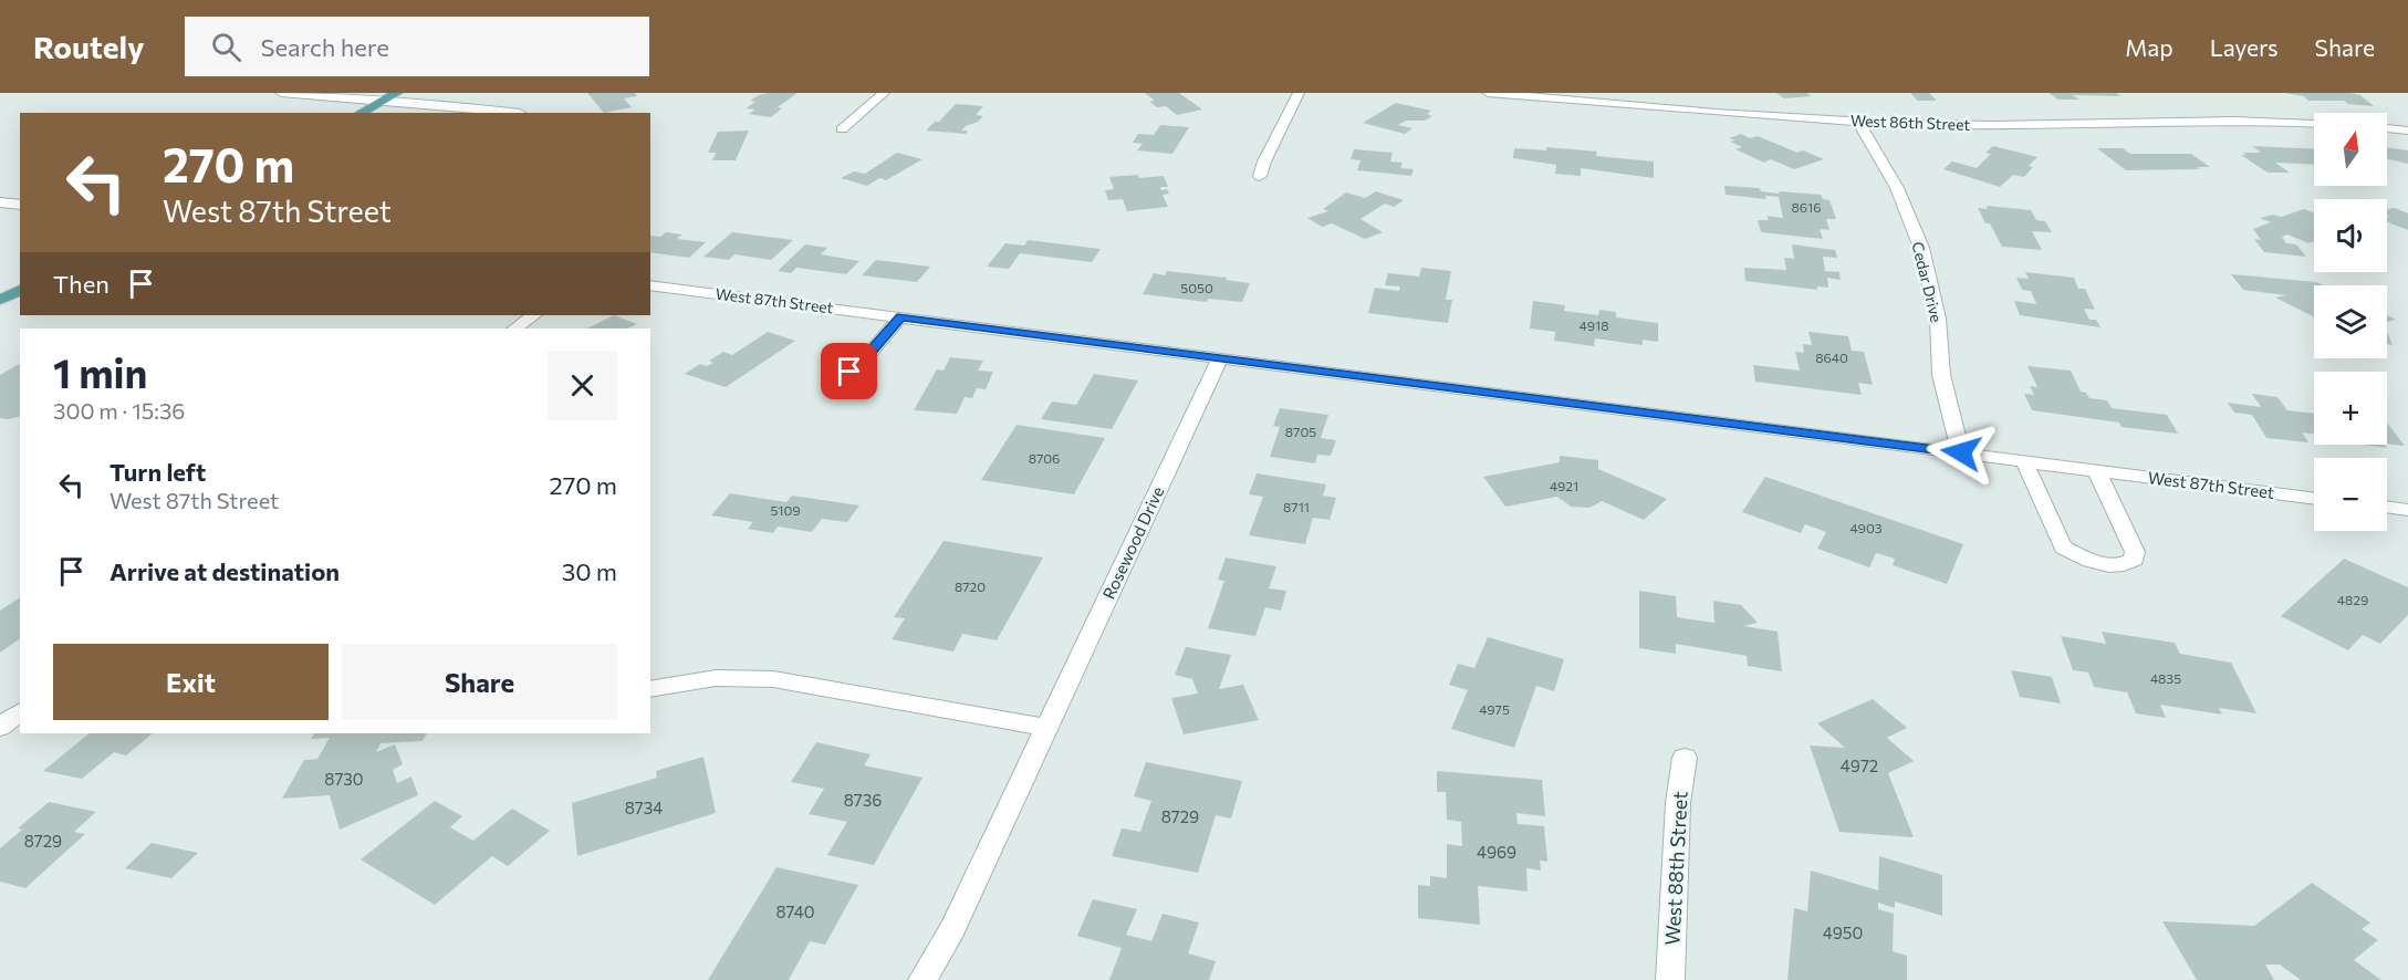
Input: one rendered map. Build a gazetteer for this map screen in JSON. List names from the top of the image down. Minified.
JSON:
{"streets":{"street":["West 86th Street","Cedar Drive","West 87th Street","Rosewood Drive","West 88th Street"]},"crossings":[["West 86th Street","Cedar Drive"],["Cedar Drive","West 87th Street"],["West 87th Street","Rosewood Drive"]],"house_numbers":["8616","5050","4918","8640","8705","8706","4921","8711","5109","4903","8720","4829","4835","4975","4972","8730","8736","8734","8729","8729","4969","8740","4950"],"north":"top","page":{"header":"Routely","search":"Search here","nav":["Map","Layers","Share"],"map_buttons":["+","−"],"turn":["270 m","West 87th Street"],"then":"Then","heading":["1 min","300 m · 15:36"],"list":[{"name":"Turn left","note":"West 87th Street","value":"270 m"},{"name":"Arrive at destination","value":"30 m"}],"buttons":["Exit","Share"]}}
